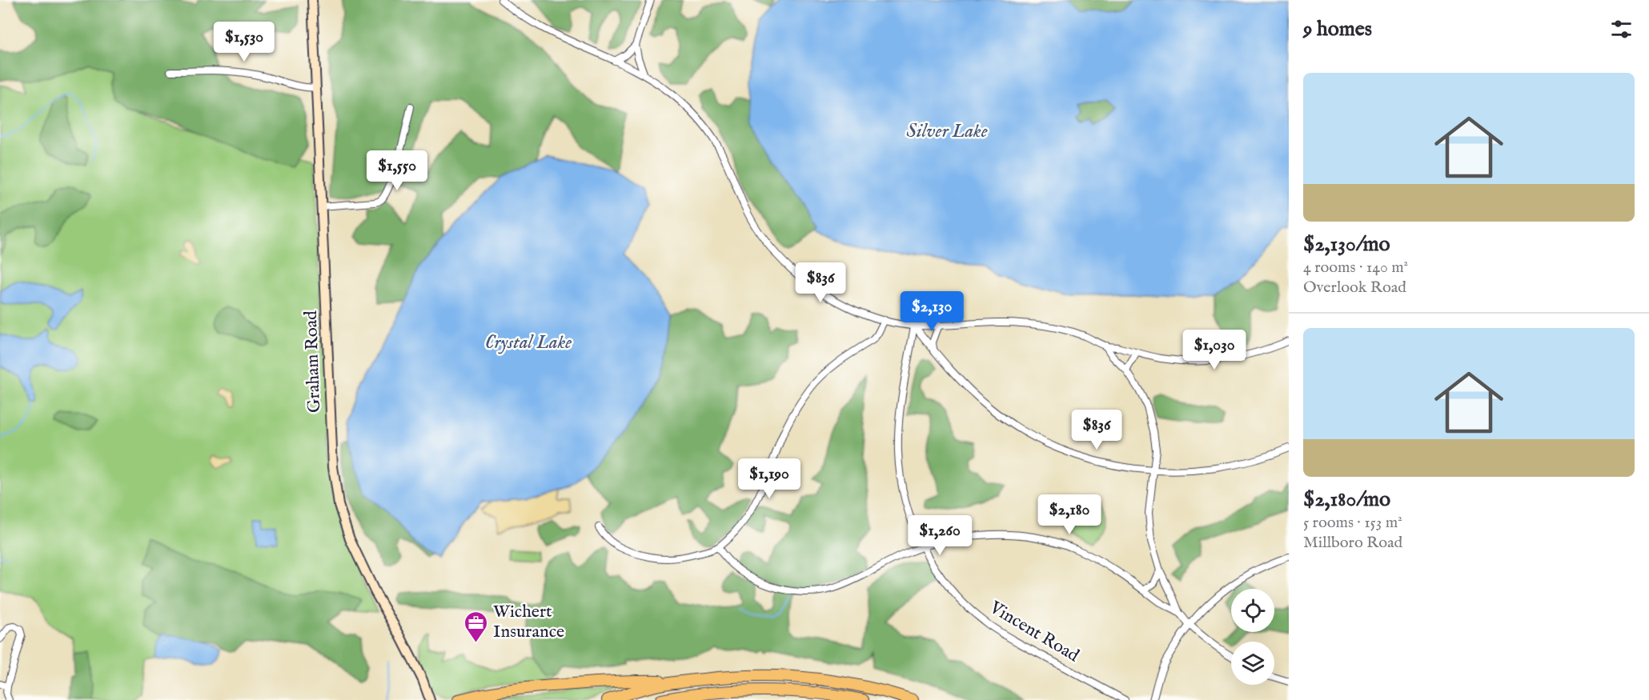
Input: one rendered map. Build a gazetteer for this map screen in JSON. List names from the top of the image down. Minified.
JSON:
{"streets":{"main road":["Graham Road"],"street":["Vincent Road"]},"water":["Silver Lake","Crystal Lake"],"places":{"office":["Wichert Insurance"]},"page":{"heading":"9 homes","price":["$1,530","$1,550","$836","$2,130","$1,030","$836","$1,190","$2,180","$1,260"],"list":[{"name":"$2,130/mo","note":"4 rooms · 140 m² · Overlook Road"},{"name":"$2,180/mo","note":"5 rooms · 153 m² · Millboro Road"}]}}
